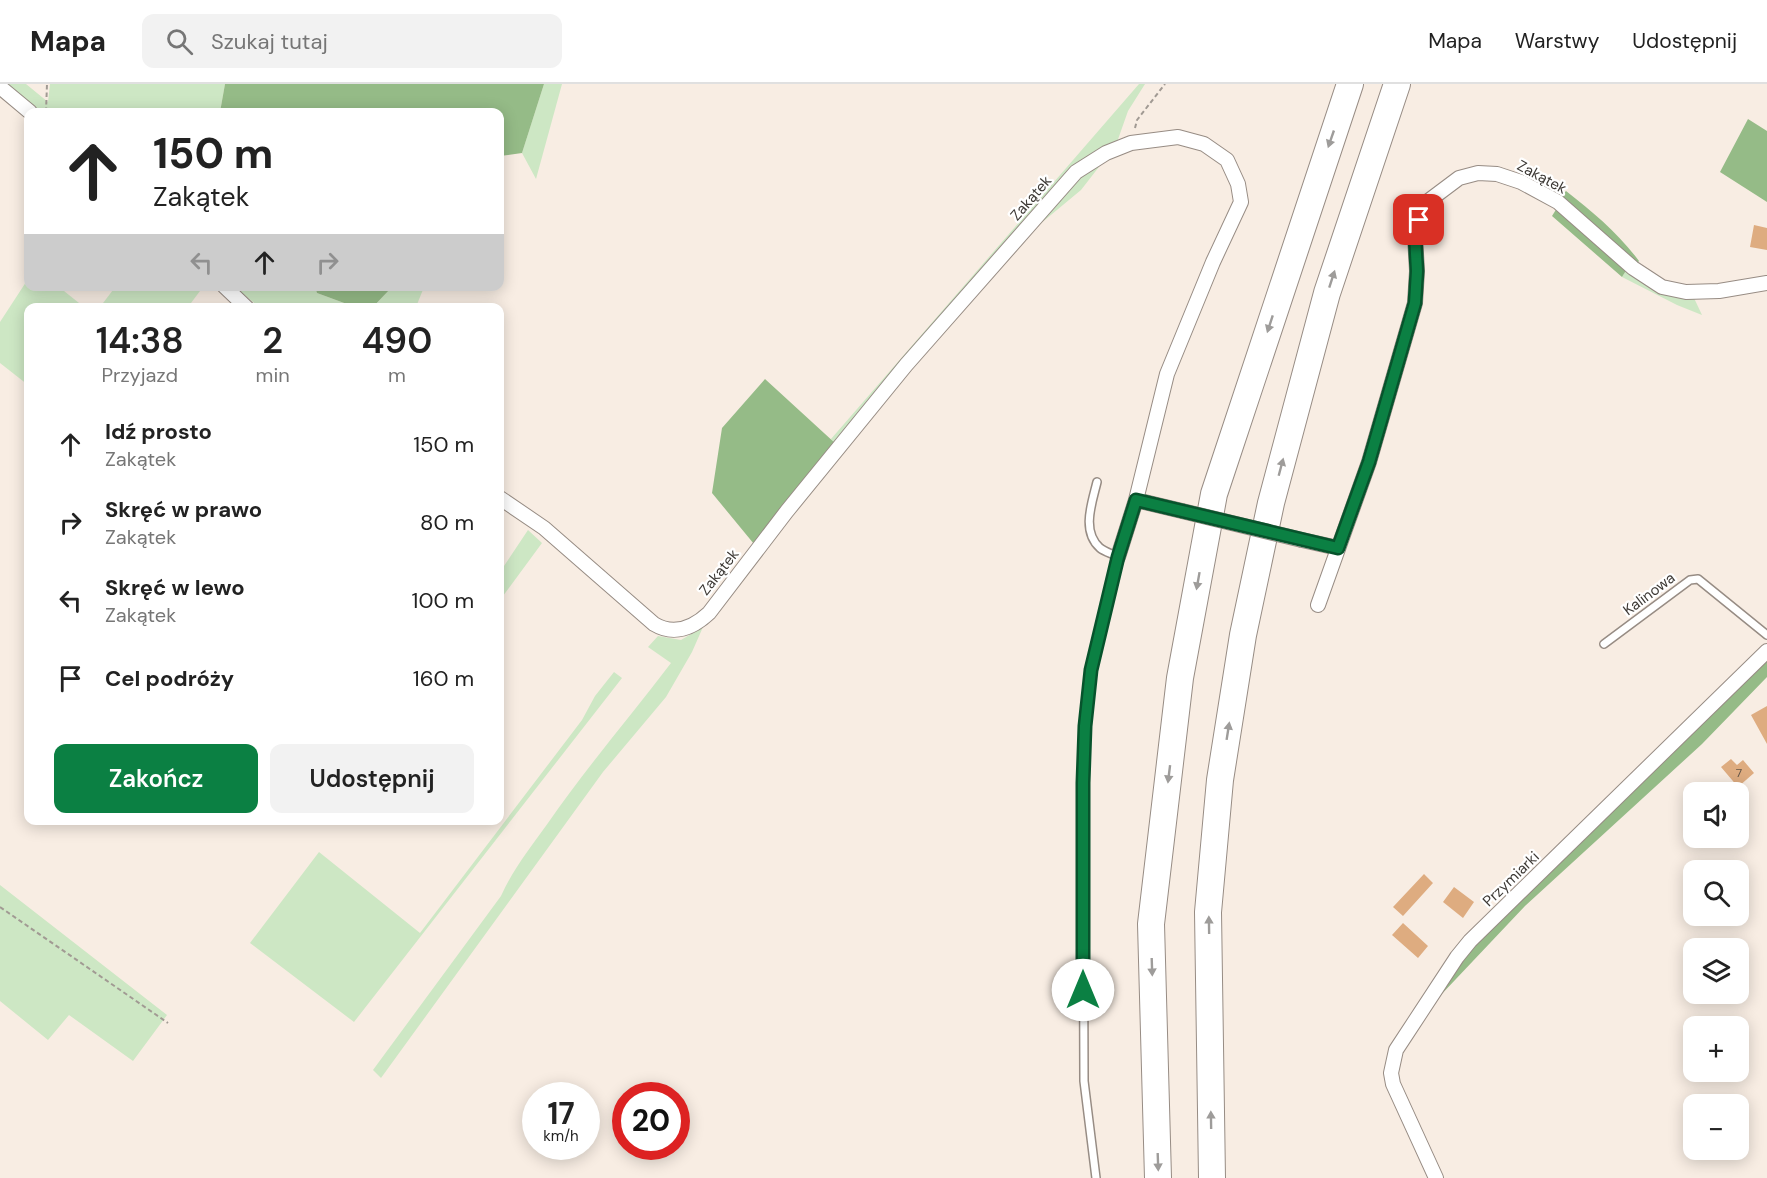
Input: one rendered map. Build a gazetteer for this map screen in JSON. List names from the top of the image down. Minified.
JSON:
{"streets":{"street":["Zakątek","Przymiarki"],"lane":["Kalinowa"]},"house_numbers":["7"],"page":{"header":"Mapa","search":"Szukaj tutaj","nav":["Mapa","Warstwy","Udostępnij"],"turn":["150 m","Zakątek"],"eta":["14:38","Przyjazd","2","min","490","m"],"list":[{"name":"Idź prosto","note":"Zakątek","value":"150 m"},{"name":"Skręć w prawo","note":"Zakątek","value":"80 m"},{"name":"Skręć w lewo","note":"Zakątek","value":"100 m"},{"name":"Cel podróży","value":"160 m"}],"buttons":["Zakończ","Udostępnij"],"map_buttons":["+","−"],"speed":"17 km/h","limit":"20"}}
